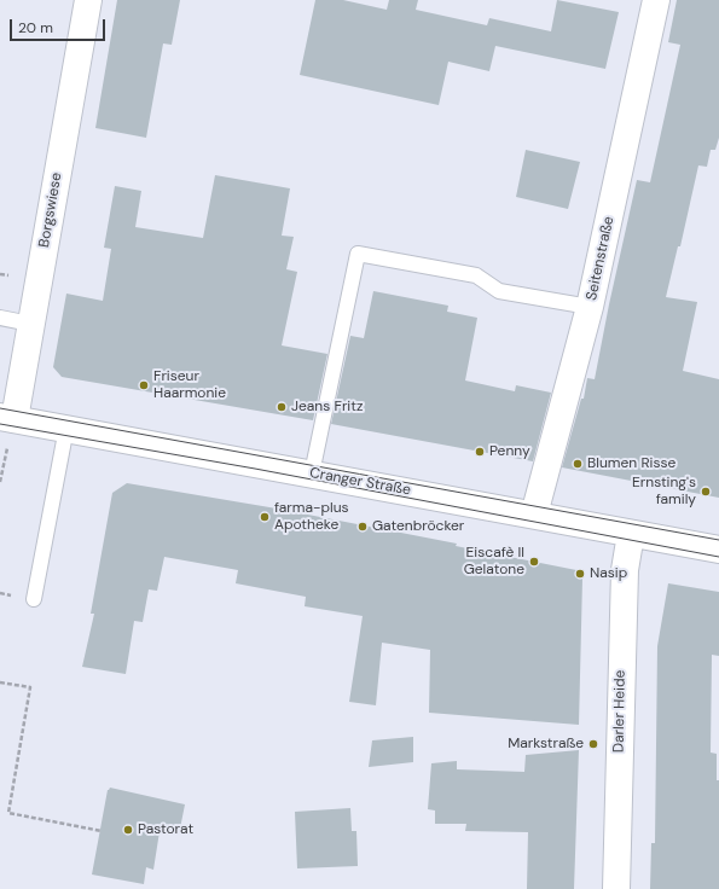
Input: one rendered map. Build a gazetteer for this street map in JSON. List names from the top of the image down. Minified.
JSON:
{"streets":{"street":["Borgswiese","Seitenstraße","Cranger Straße","Darler Heide"]},"crossings":[["Borgswiese","Cranger Straße"],["Seitenstraße","Cranger Straße"],["Cranger Straße","Darler Heide"]],"places":["Friseur Haarmonie","Jeans Fritz","Penny","Blumen Risse","Ernsting's family","farma-plus Apotheke","Gatenbröcker","Eiscafè Il Gelatone","Nasip","Markstraße","Pastorat"],"scale_bar":"20 m"}
